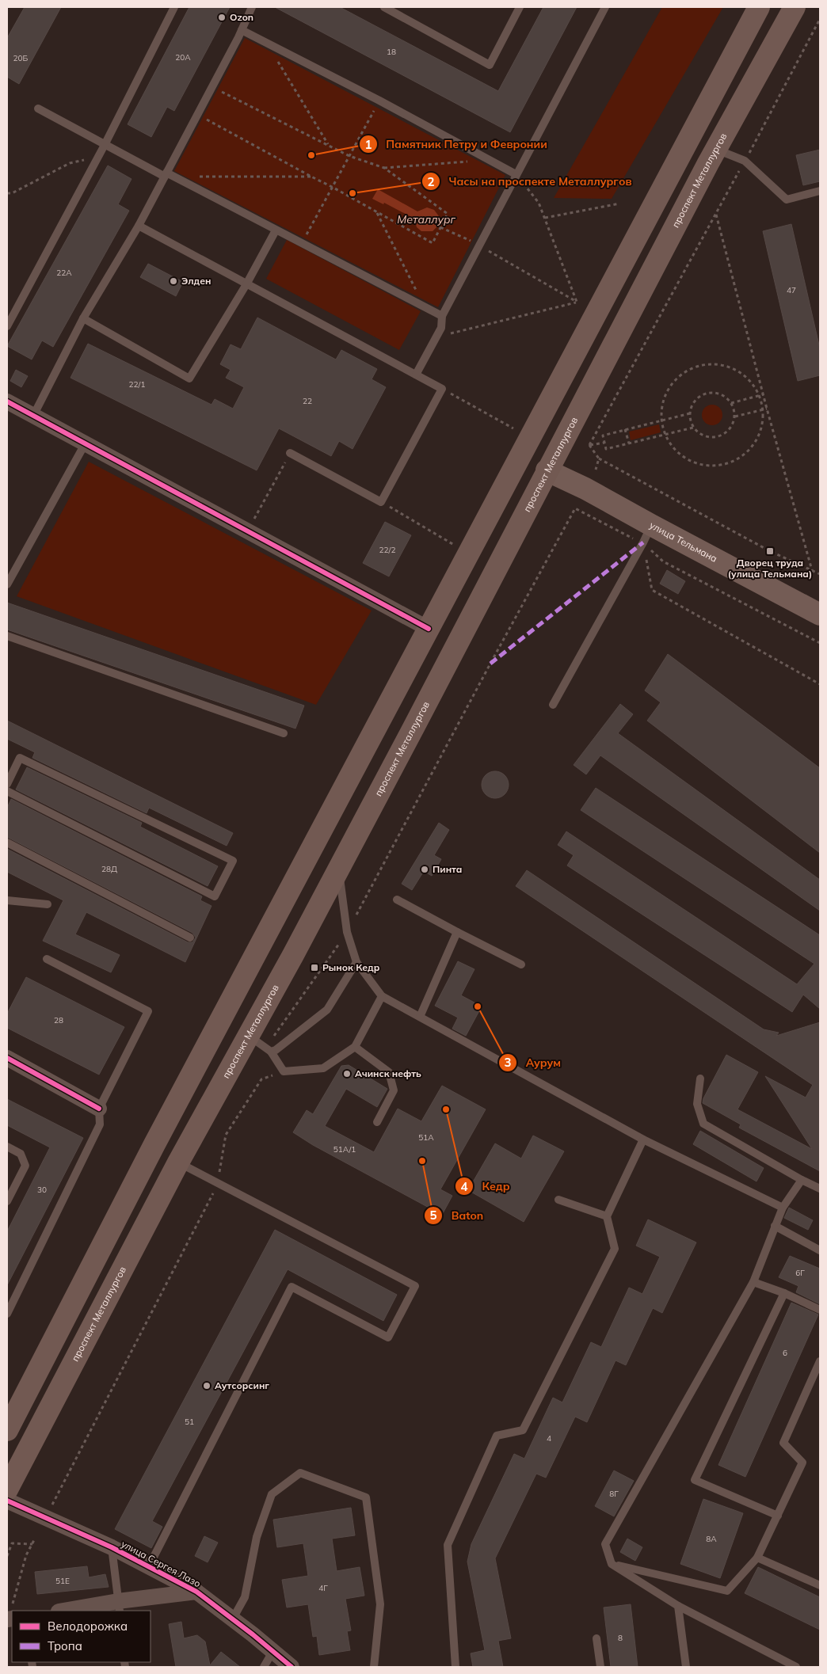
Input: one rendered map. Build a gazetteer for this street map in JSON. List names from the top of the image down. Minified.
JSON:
{"streets":{"main road":["проспект Металлургов","улица Тельмана"],"street":["улица Сергея Лазо"]},"crossings":[["проспект Металлургов","улица Тельмана"]],"water":["Металлург"],"places":{"other":["Ozon","Памятник Петру и Февронии","Часы на проспекте Металлургов","Элден","Пинта","Аурум","Ачинск нефть","Кедр","Baton","Аутсорсинг"],"transit":["Дворец труда (улица Тельмана)","Рынок Кедр"]},"house_numbers":["18","20А","20Б","22А","47","22/1","22","22/2","28Д","28","51А","51А/1","30","6Г","6","51","4","8Г","8А","51Е","4Г","8"],"legend":["Велодорожка","Тропа"]}
